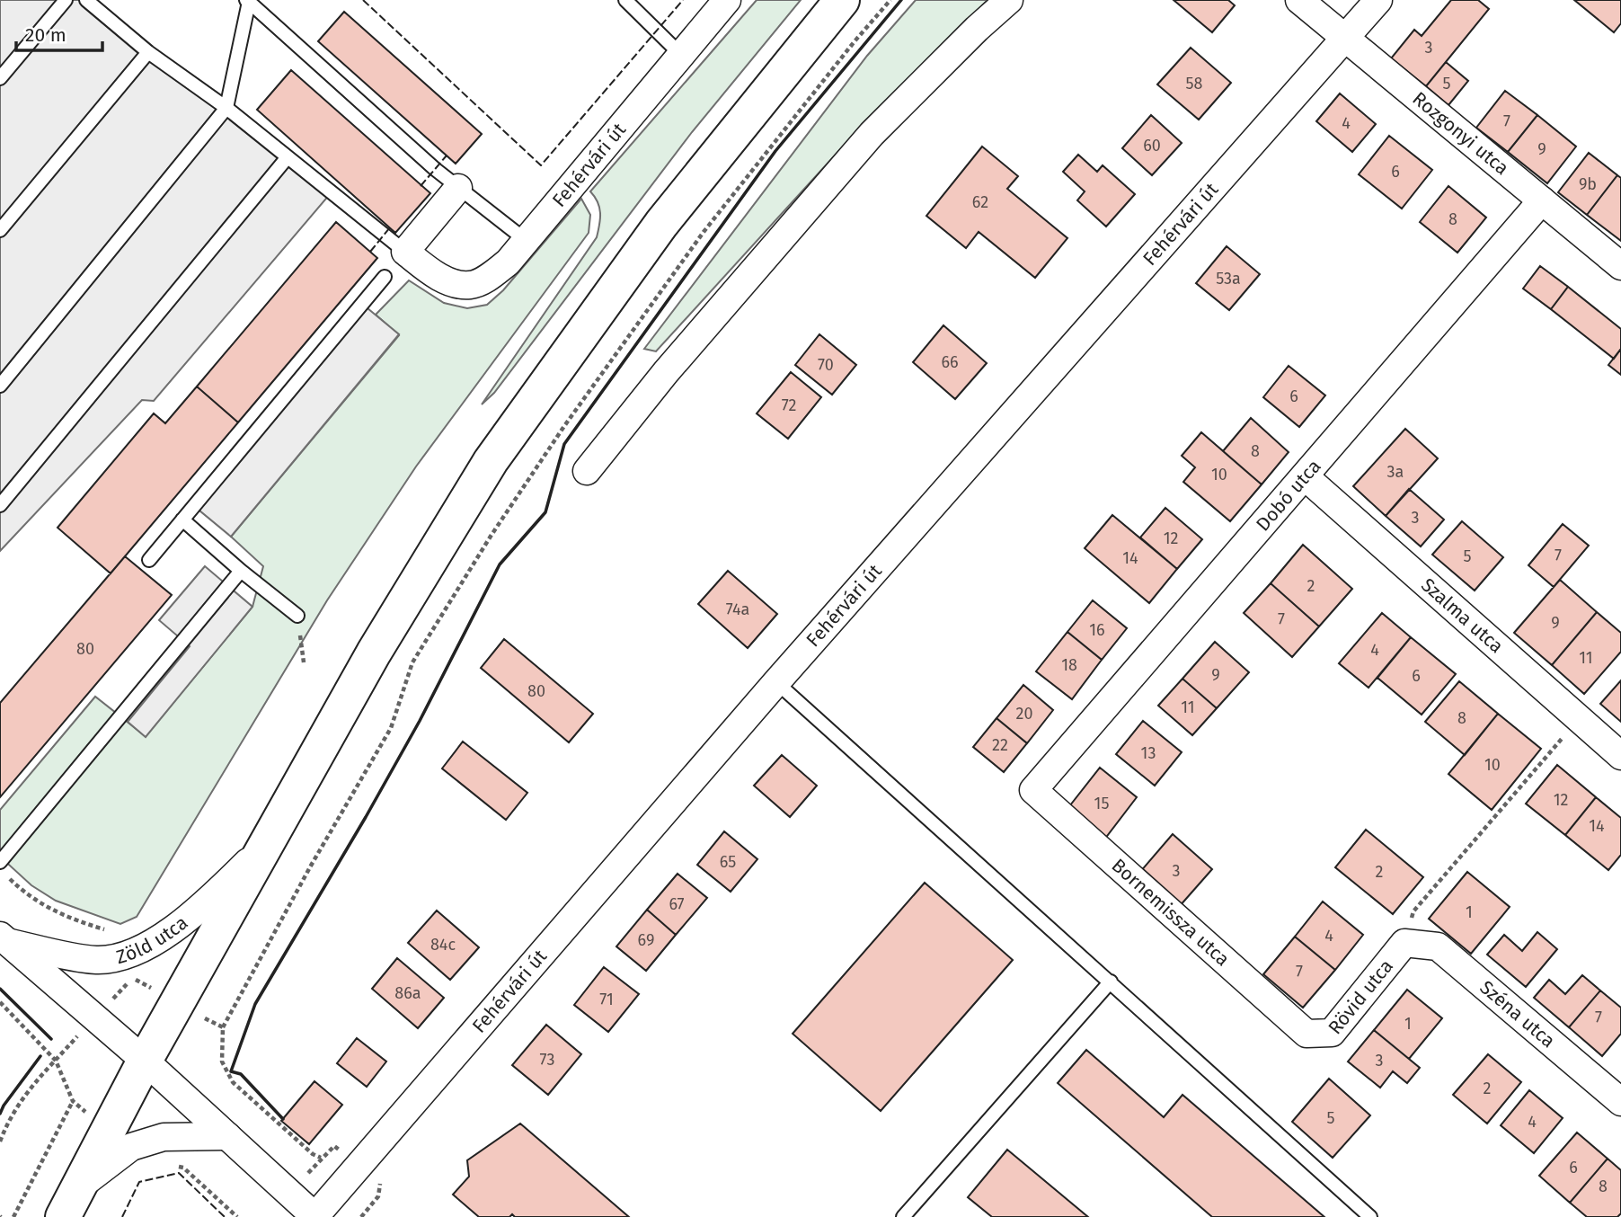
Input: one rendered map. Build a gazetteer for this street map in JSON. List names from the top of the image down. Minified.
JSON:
{"streets":{"street":["Rozgonyi utca","Fehérvári út","Dobó utca","Szalma utca","Bornemissza utca","Zöld utca","Rövid utca","Széna utca"]},"crossings":[["Rozgonyi utca","Fehérvári út"],["Rozgonyi utca","Dobó utca"],["Fehérvári út","Zöld utca"],["Dobó utca","Szalma utca"],["Dobó utca","Bornemissza utca"],["Bornemissza utca","Rövid utca"],["Rövid utca","Széna utca"]],"house_numbers":["3","58","5","7","4","60","9","6","9b","62","8","53a","66","70","6","72","8","3a","10","3","12","7","5","14","2","74a","7","9","16","80","4","11","18","9","6","80","11","20","8","22","13","10","12","15","14","65","3","2","67","1","4","69","84c","7","86a","71","7","1","73","3","2","5","4","6","8"],"scale_bar":"20 m"}
